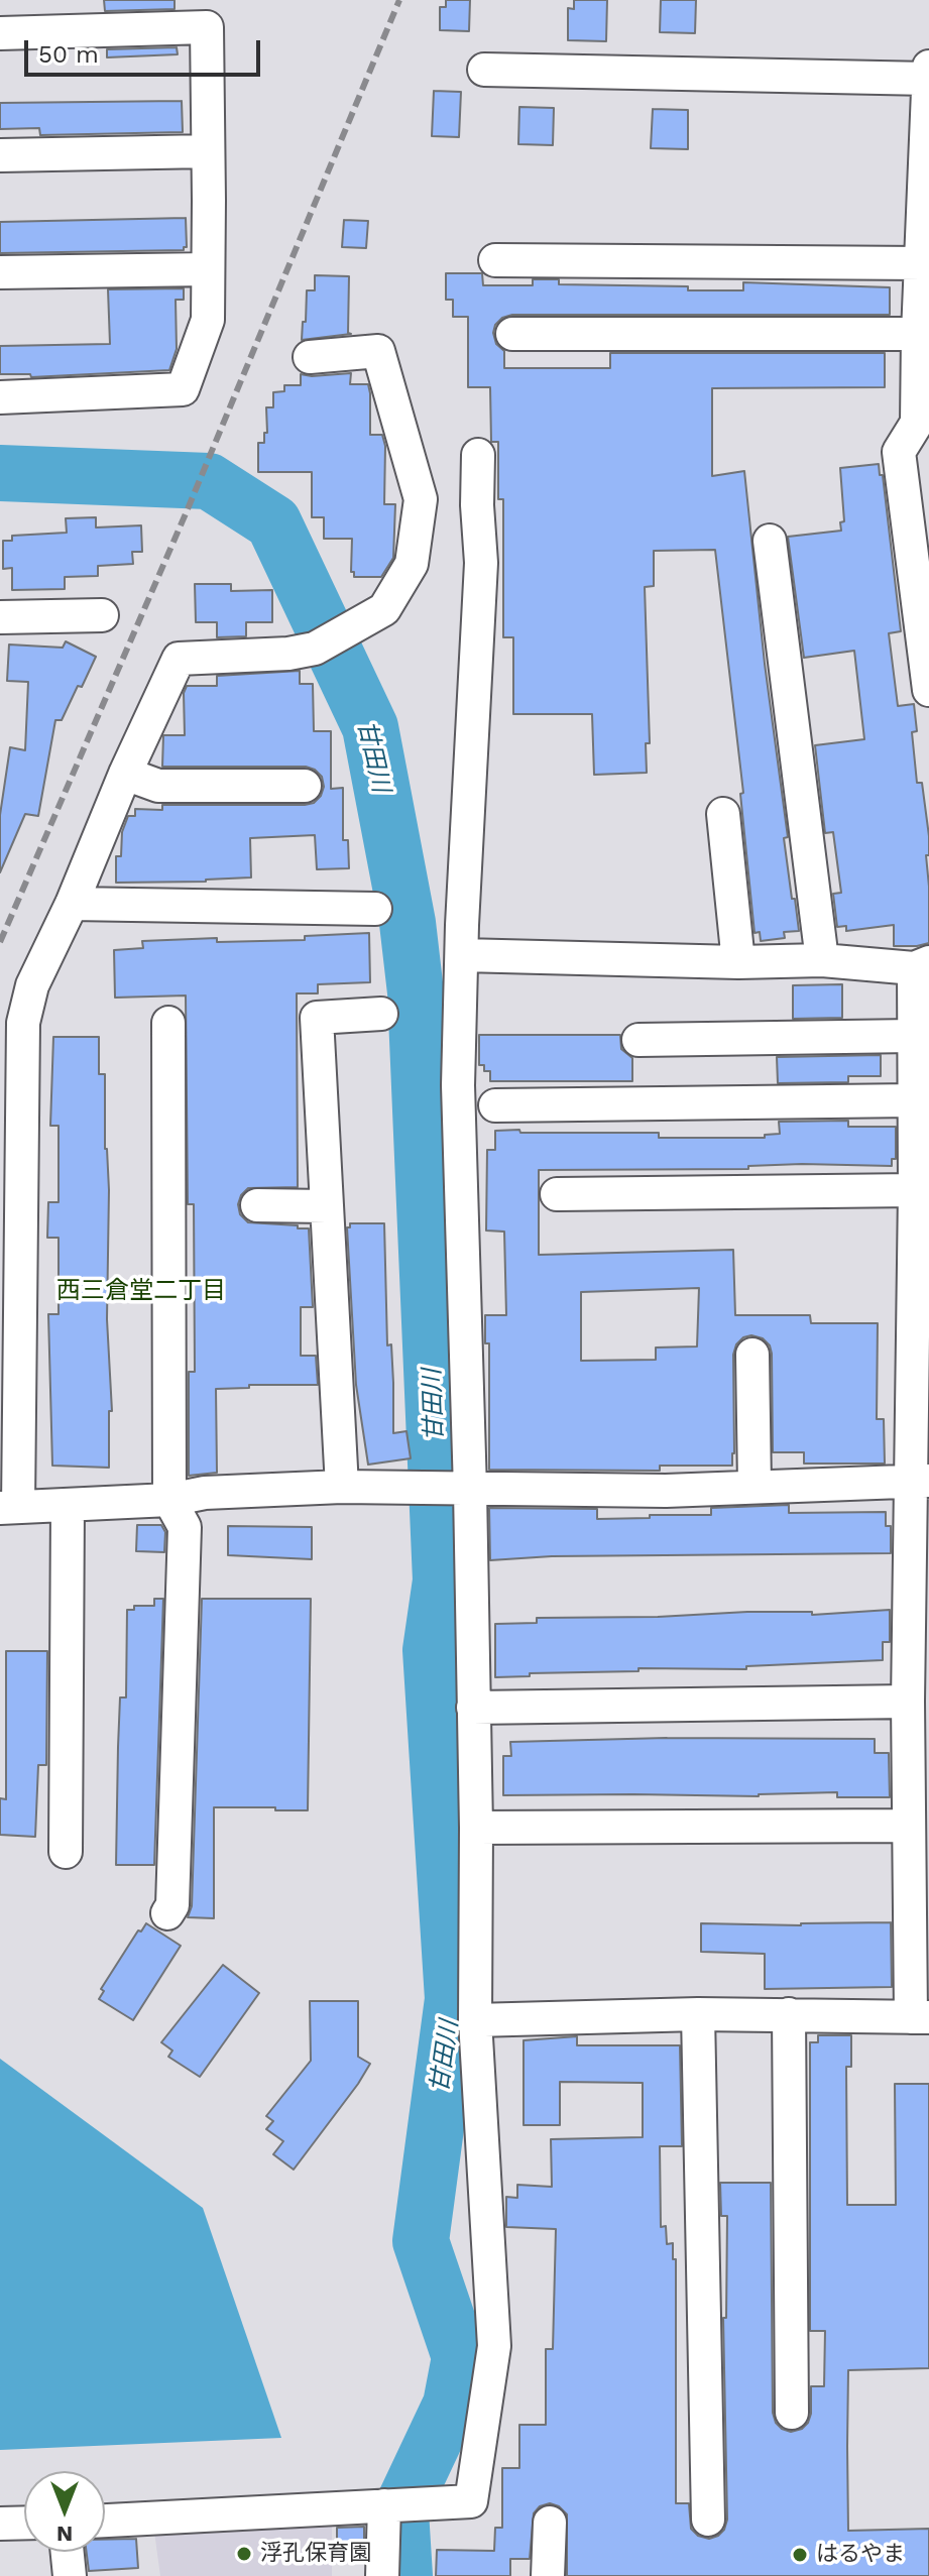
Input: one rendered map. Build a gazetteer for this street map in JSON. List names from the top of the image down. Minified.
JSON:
{"districts":["西三倉堂二丁目"],"water":["甘田川"],"places":["浮孔保育園","はるやま"],"scale_bar":"50 m","north":"bottom"}
